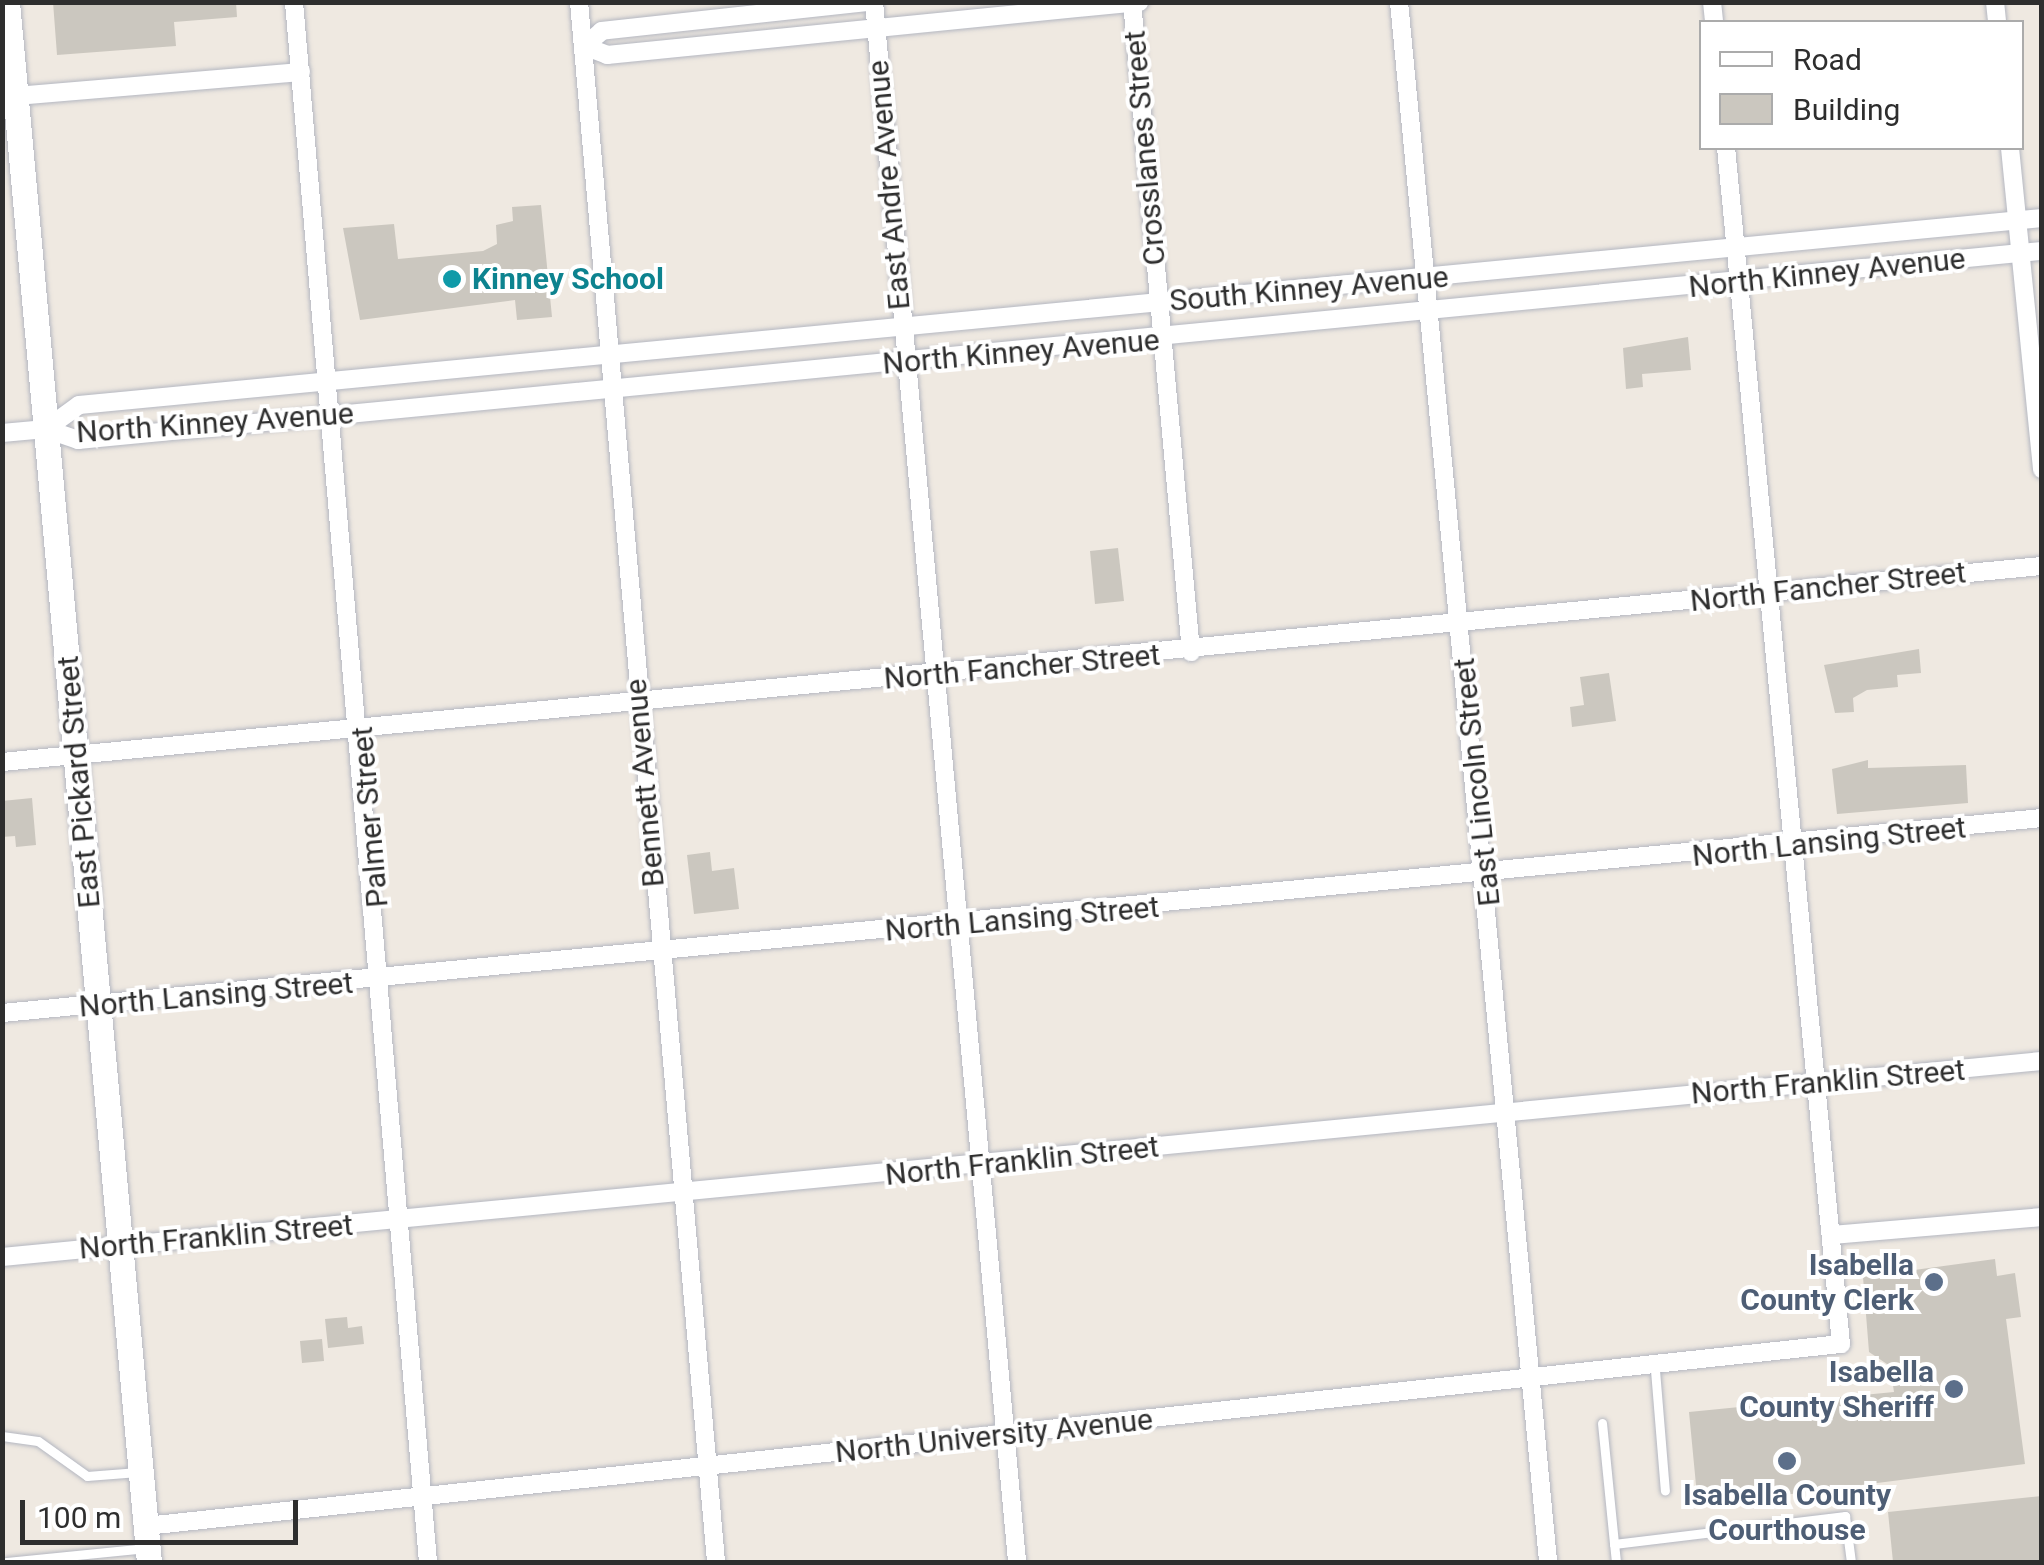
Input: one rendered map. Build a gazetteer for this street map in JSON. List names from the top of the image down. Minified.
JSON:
{"streets":{"main road":["East Pickard Street"],"street":["Crosslanes Street","East Andre Avenue","North Kinney Avenue","South Kinney Avenue","North Fancher Street","East Lincoln Street","Bennett Avenue","Palmer Street","North Lansing Street","North Franklin Street","North University Avenue"]},"crossings":[["Crosslanes Street","North Kinney Avenue"],["Crosslanes Street","South Kinney Avenue"],["Crosslanes Street","North Fancher Street"],["East Andre Avenue","North Kinney Avenue"],["East Andre Avenue","South Kinney Avenue"],["East Andre Avenue","North Fancher Street"],["East Andre Avenue","North Lansing Street"],["East Andre Avenue","North Franklin Street"],["East Andre Avenue","North University Avenue"],["North Kinney Avenue","South Kinney Avenue"],["North Kinney Avenue","East Pickard Street"],["North Kinney Avenue","East Lincoln Street"],["North Kinney Avenue","Bennett Avenue"],["North Kinney Avenue","Palmer Street"],["South Kinney Avenue","East Pickard Street"],["South Kinney Avenue","East Lincoln Street"],["South Kinney Avenue","Bennett Avenue"],["South Kinney Avenue","Palmer Street"],["North Fancher Street","East Pickard Street"],["North Fancher Street","East Lincoln Street"],["North Fancher Street","Bennett Avenue"],["North Fancher Street","Palmer Street"],["East Pickard Street","North Lansing Street"],["East Pickard Street","North Franklin Street"],["East Pickard Street","North University Avenue"],["East Lincoln Street","North Lansing Street"],["East Lincoln Street","North Franklin Street"],["East Lincoln Street","North University Avenue"],["Bennett Avenue","North Lansing Street"],["Bennett Avenue","North Franklin Street"],["Bennett Avenue","North University Avenue"],["Palmer Street","North Lansing Street"],["Palmer Street","North Franklin Street"],["Palmer Street","North University Avenue"]],"places":["Kinney School","Isabella County Clerk","Isabella County Sheriff","Isabella County Courthouse"],"legend":["Road","Building"],"scale_bar":"100 m"}
